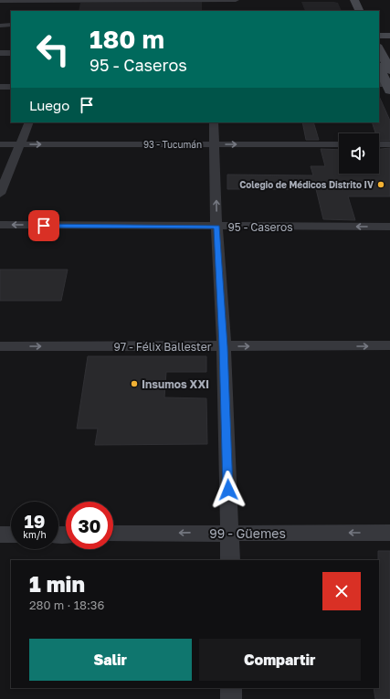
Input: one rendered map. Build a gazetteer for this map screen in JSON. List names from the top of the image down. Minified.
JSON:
{"streets":{"street":["93 - Tucumán","95 - Caseros","97 - Félix Ballester","99 - Güemes"]},"one_way":["93 - Tucumán","95 - Caseros","97 - Félix Ballester","99 - Güemes"],"places":["Colegio de Médicos Distrito IV","Insumos XXI"],"page":{"turn":["180 m","95 - Caseros"],"then":"Luego","speed":"19 km/h","limit":"30","heading":["1 min","280 m · 18:36"],"buttons":["Salir","Compartir"]}}
